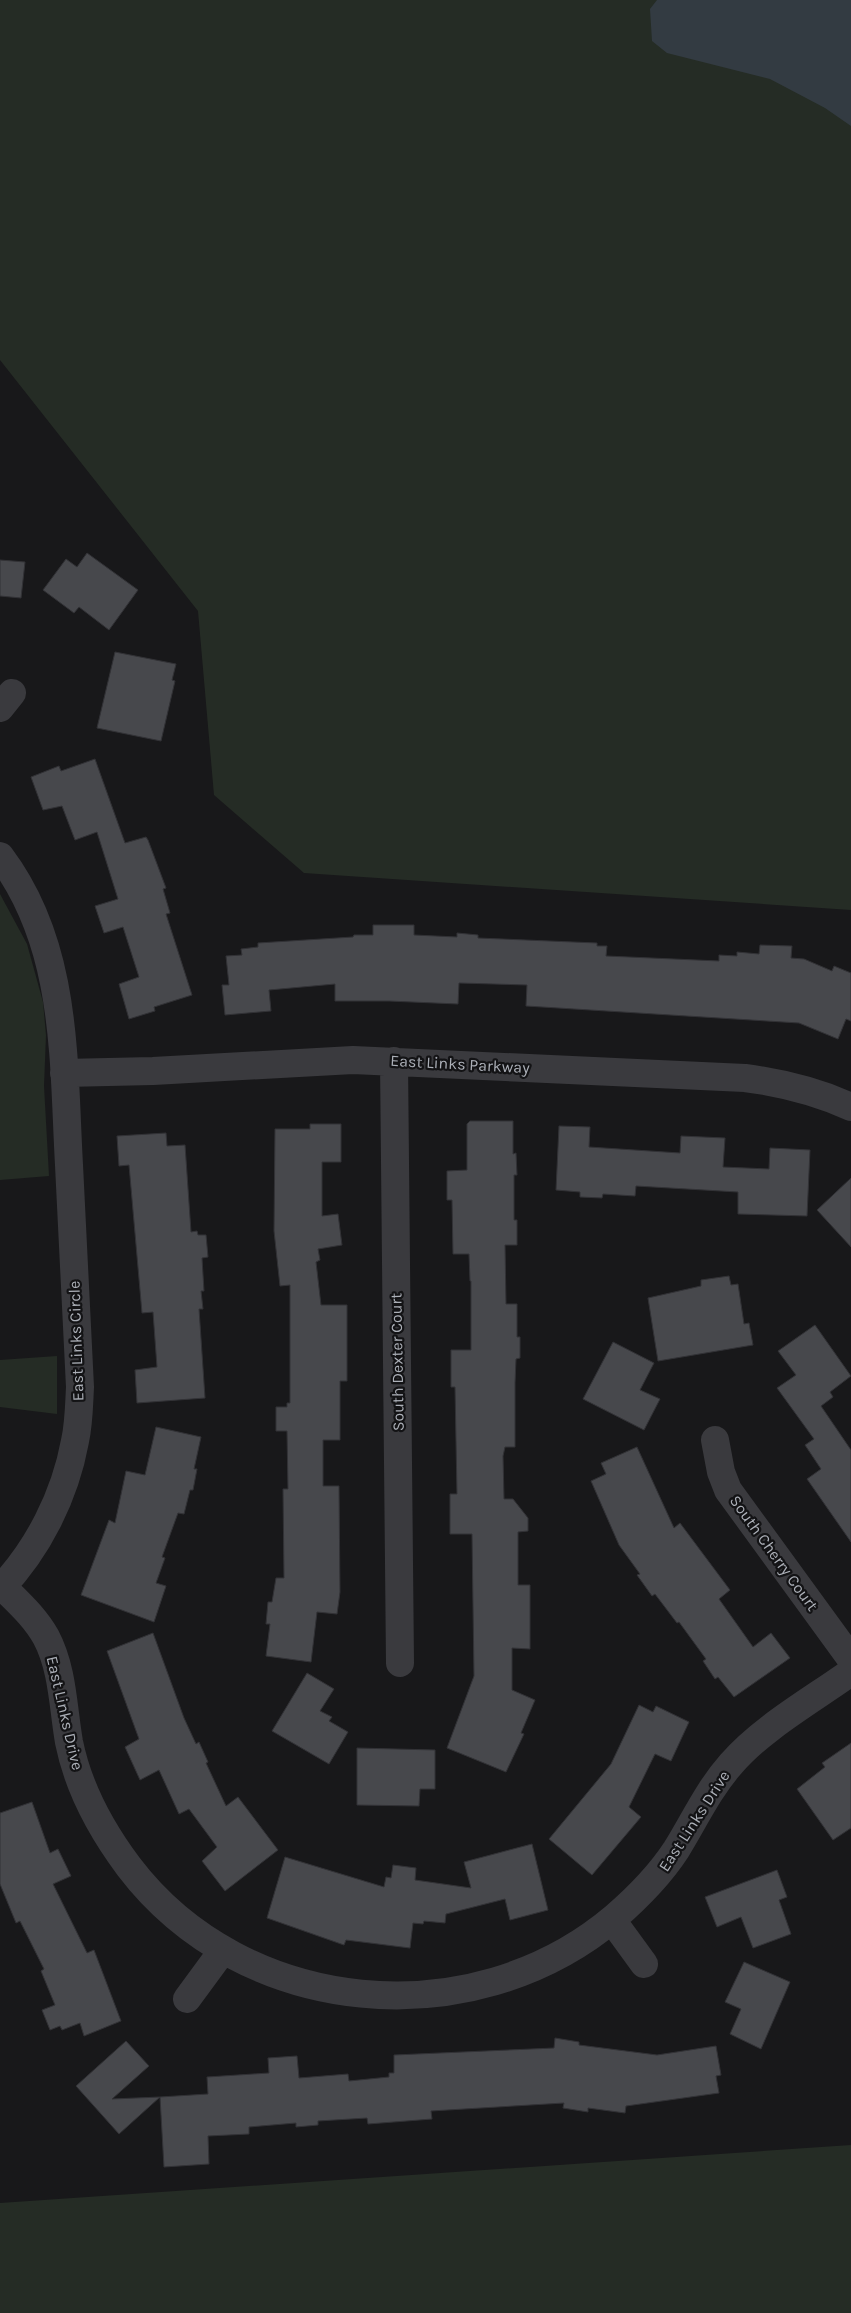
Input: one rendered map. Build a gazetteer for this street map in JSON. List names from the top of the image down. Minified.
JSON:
{"streets":{"street":["East Links Parkway","East Links Circle","South Dexter Court","South Cherry Court","East Links Drive"]},"crossings":[["East Links Parkway","East Links Circle"],["East Links Parkway","South Dexter Court"],["East Links Circle","East Links Drive"]]}
